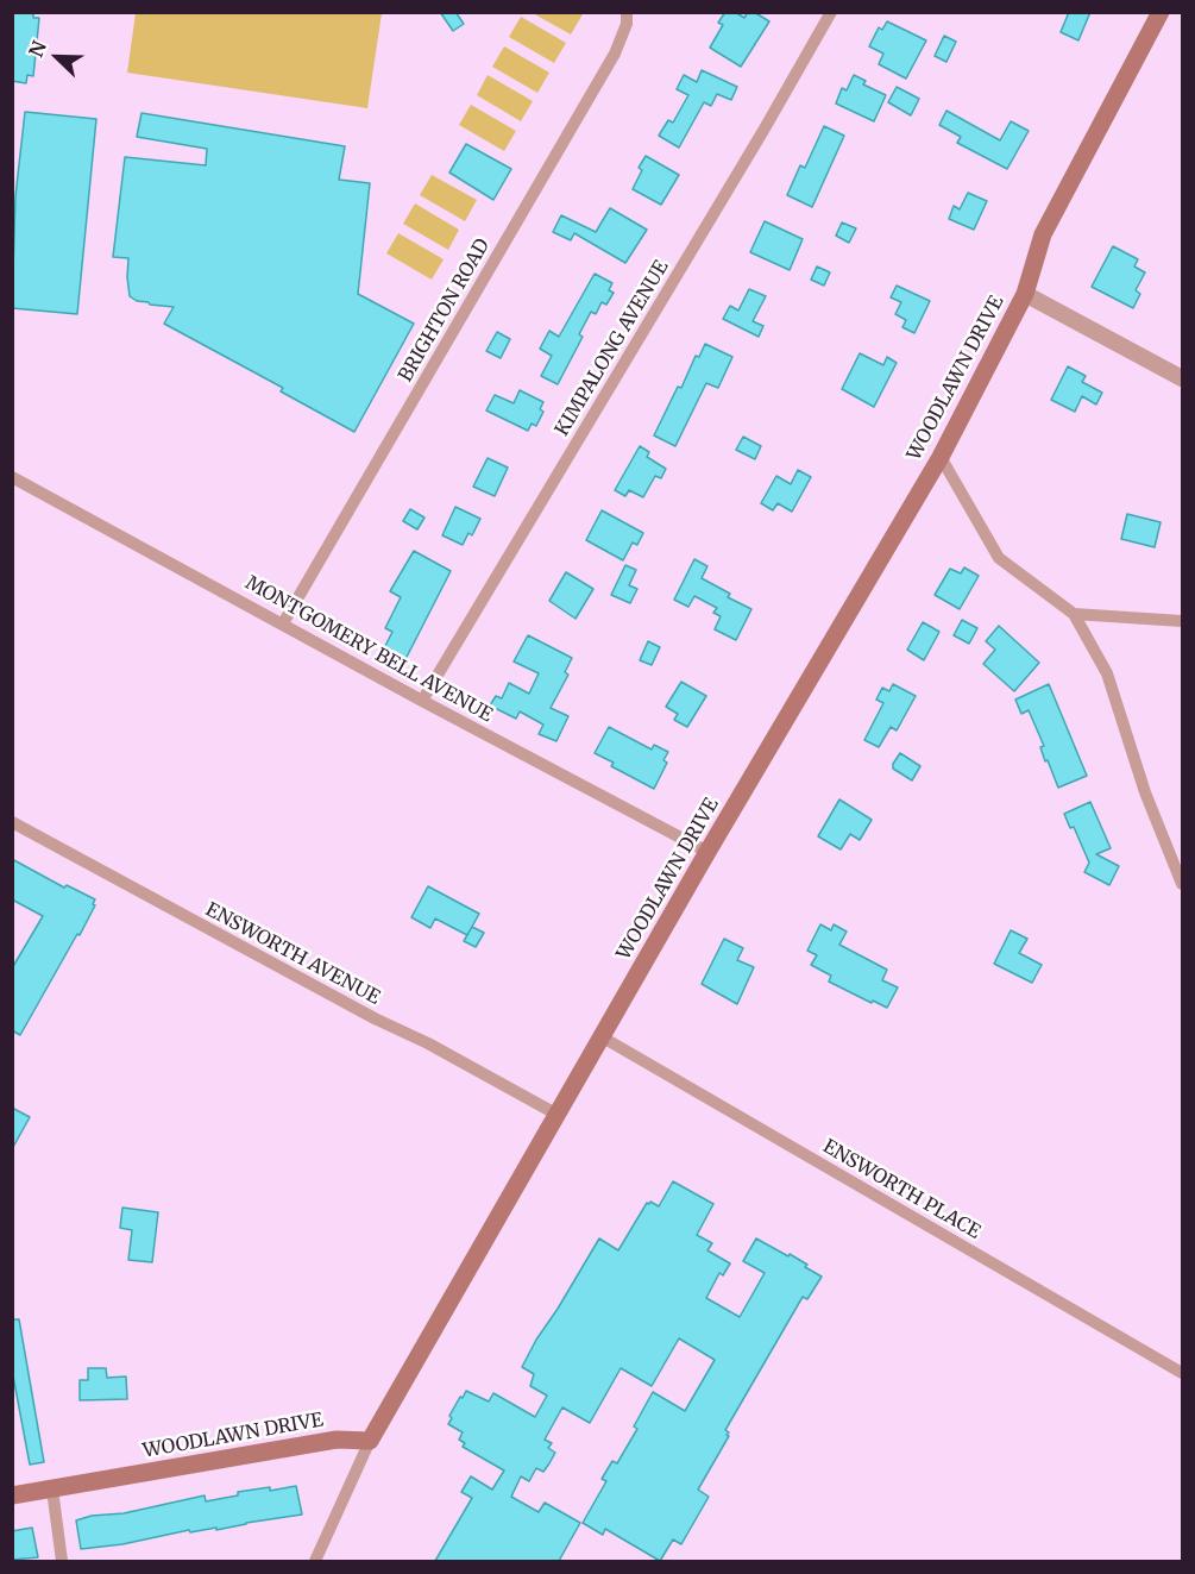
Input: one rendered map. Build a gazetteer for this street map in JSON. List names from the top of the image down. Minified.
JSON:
{"streets":{"main road":["WOODLAWN DRIVE"],"street":["BRIGHTON ROAD","KIMPALONG AVENUE","MONTGOMERY BELL AVENUE","ENSWORTH AVENUE","ENSWORTH PLACE"]},"crossings":[["BRIGHTON ROAD","MONTGOMERY BELL AVENUE"],["KIMPALONG AVENUE","MONTGOMERY BELL AVENUE"],["WOODLAWN DRIVE","MONTGOMERY BELL AVENUE"],["WOODLAWN DRIVE","ENSWORTH AVENUE"],["WOODLAWN DRIVE","ENSWORTH PLACE"]],"north":"top left"}
